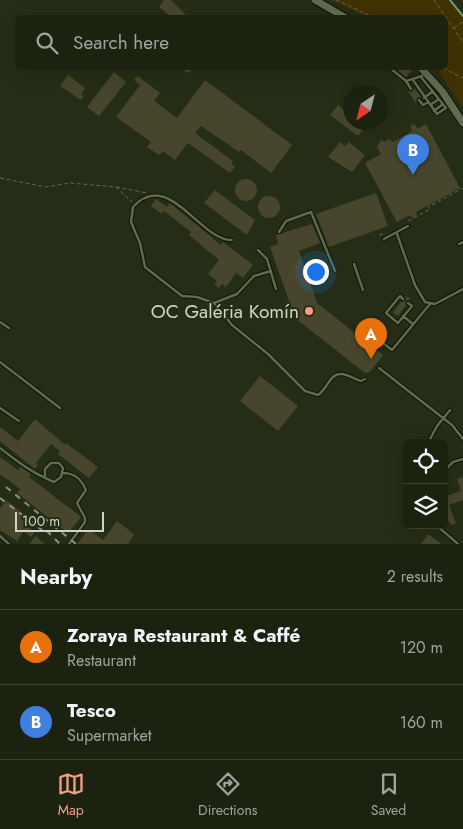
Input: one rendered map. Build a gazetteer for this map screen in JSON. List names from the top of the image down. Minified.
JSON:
{"places":["OC Galéria Komín"],"scale_bar":"100 m","north":"bottom left","page":{"search":"Search here","pins":["B","A"],"scale":"100 m","heading":["Nearby","2 results"],"list":[{"mark":"A","name":"Zoraya Restaurant & Caffé","note":"Restaurant","value":"120 m"},{"mark":"B","name":"Tesco","note":"Supermarket","value":"160 m"}],"nav":["Map","Directions","Saved"]}}
